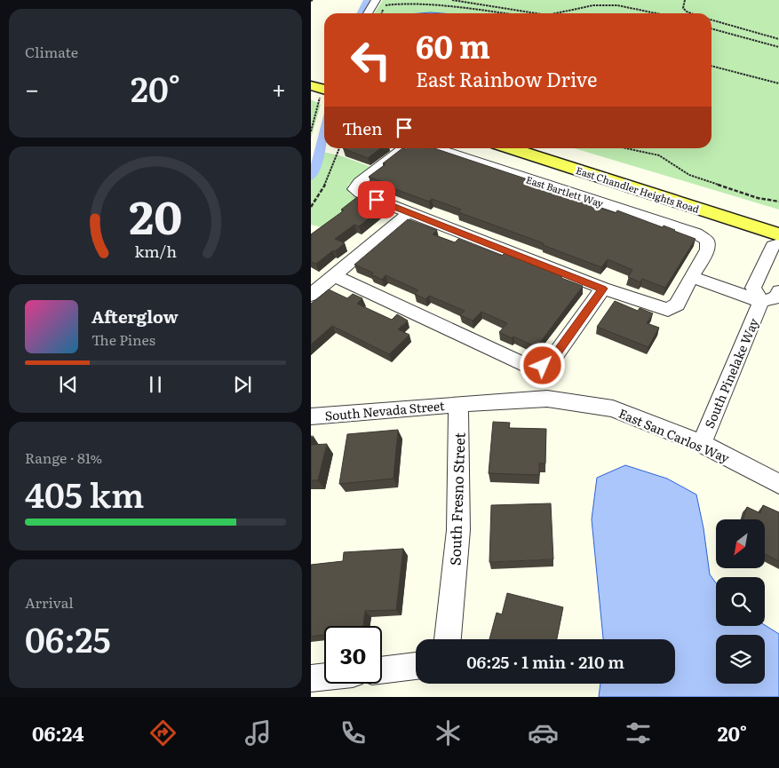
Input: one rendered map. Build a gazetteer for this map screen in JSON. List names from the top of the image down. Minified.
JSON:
{"streets":{"main road":["East Chandler Heights Road"],"street":["East Bartlett Way","South Pinelake Way","South Nevada Street","East San Carlos Way","South Fresno Street"]},"crossings":[["South Pinelake Way","East San Carlos Way"],["South Nevada Street","East San Carlos Way"],["South Nevada Street","South Fresno Street"],["East San Carlos Way","South Fresno Street"]],"north":"bottom left","page":{"tile":["Climate",["Range · 81%","405 km"],["Arrival","06:25"]],"turn":["60 m","East Rainbow Drive"],"heat":["−","20°","+"],"then":"Then","song":["Afterglow","The Pines"],"limit":"30","trip":"06:25 · 1 min · 210 m","tabs":["06:24","20°"],"gauge":["20","km/h"]}}
